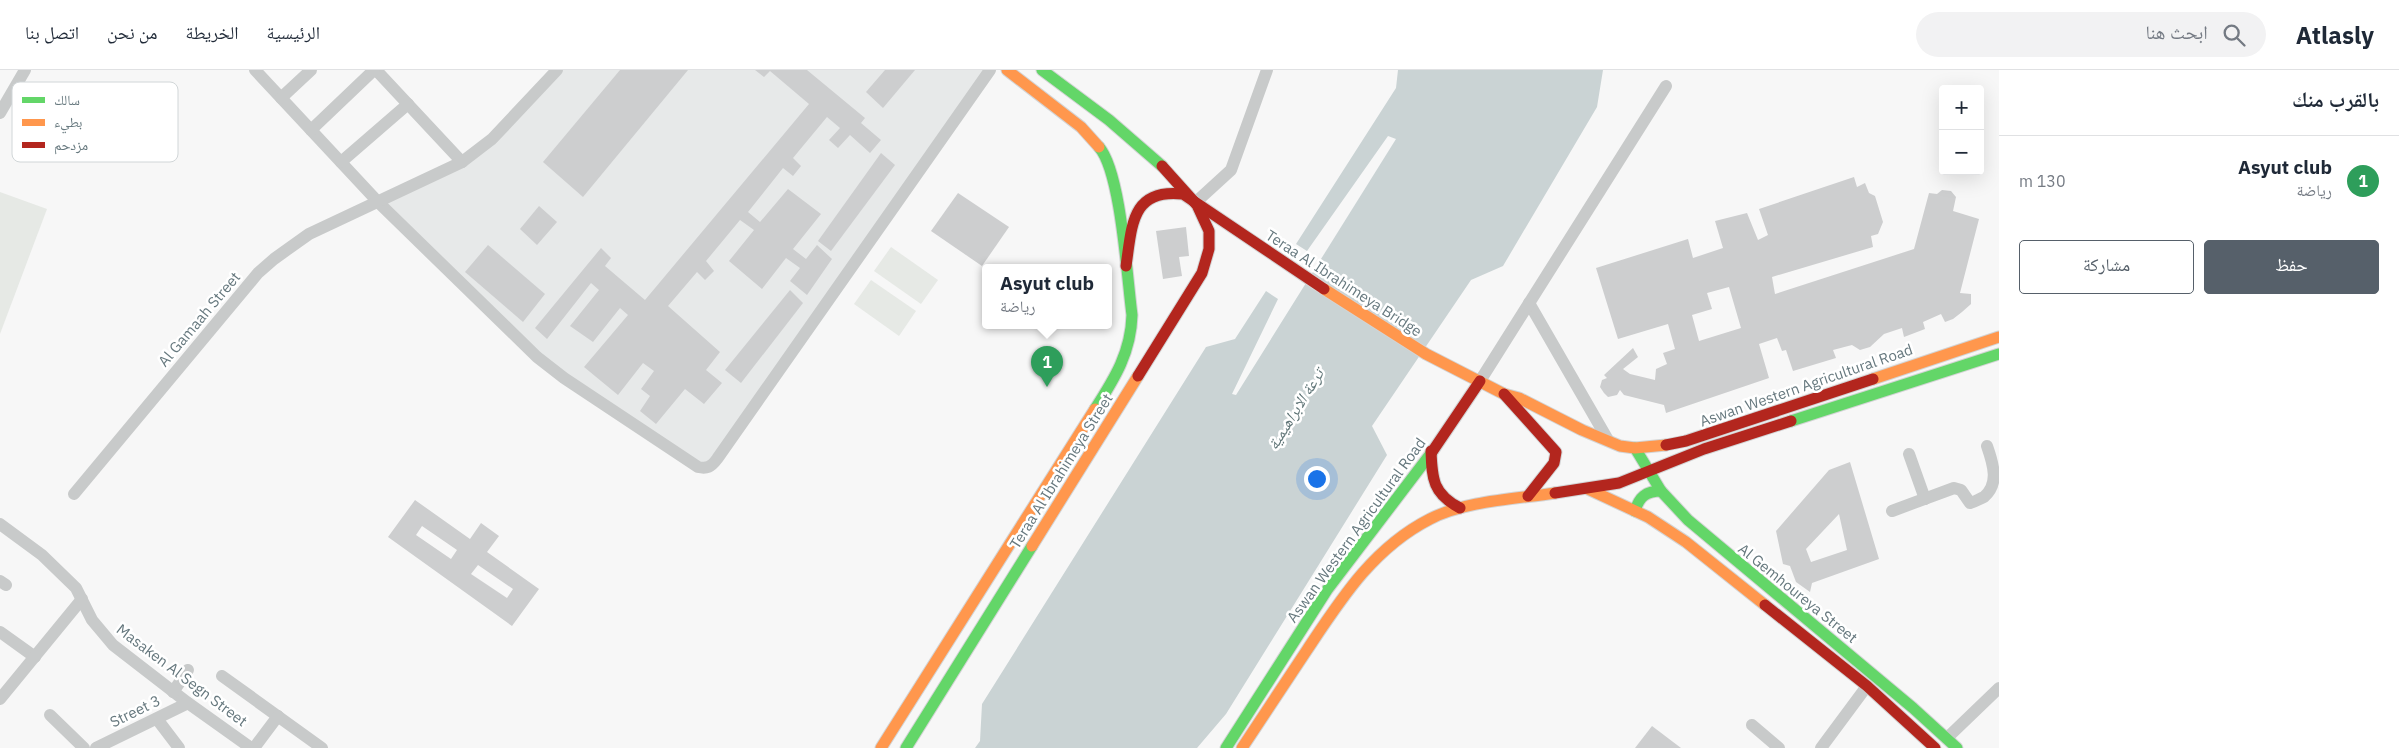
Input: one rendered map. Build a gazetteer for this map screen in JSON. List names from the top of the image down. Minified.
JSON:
{"streets":{"main road":["Teraa Al Ibrahimeya Bridge","Aswan Western Agricultural Road","Teraa Al Ibrahimeya Street","Al Gemhoureya Street"],"street":["Al Gamaah Street","Masaken Al Segn Street","Street 3"]},"crossings":[["Teraa Al Ibrahimeya Bridge","Aswan Western Agricultural Road"],["Teraa Al Ibrahimeya Bridge","Teraa Al Ibrahimeya Street"],["Aswan Western Agricultural Road","Al Gemhoureya Street"],["Masaken Al Segn Street","Street 3"]],"water":["ترعة الابراهيمية"],"legend":["سالك","بطيء","مزدحم"],"page":{"header":"Atlasly","search":"ابحث هنا","nav":["الرئيسية","الخريطة","من نحن","اتصل بنا"],"heading":"بالقرب منك","map_buttons":["+","−"],"list":[{"mark":"1","name":"Asyut club","note":"رياضة","value":"130 m"}],"buttons":["حفظ","مشاركة"],"popup":["Asyut club","رياضة"],"pins":"1"}}
